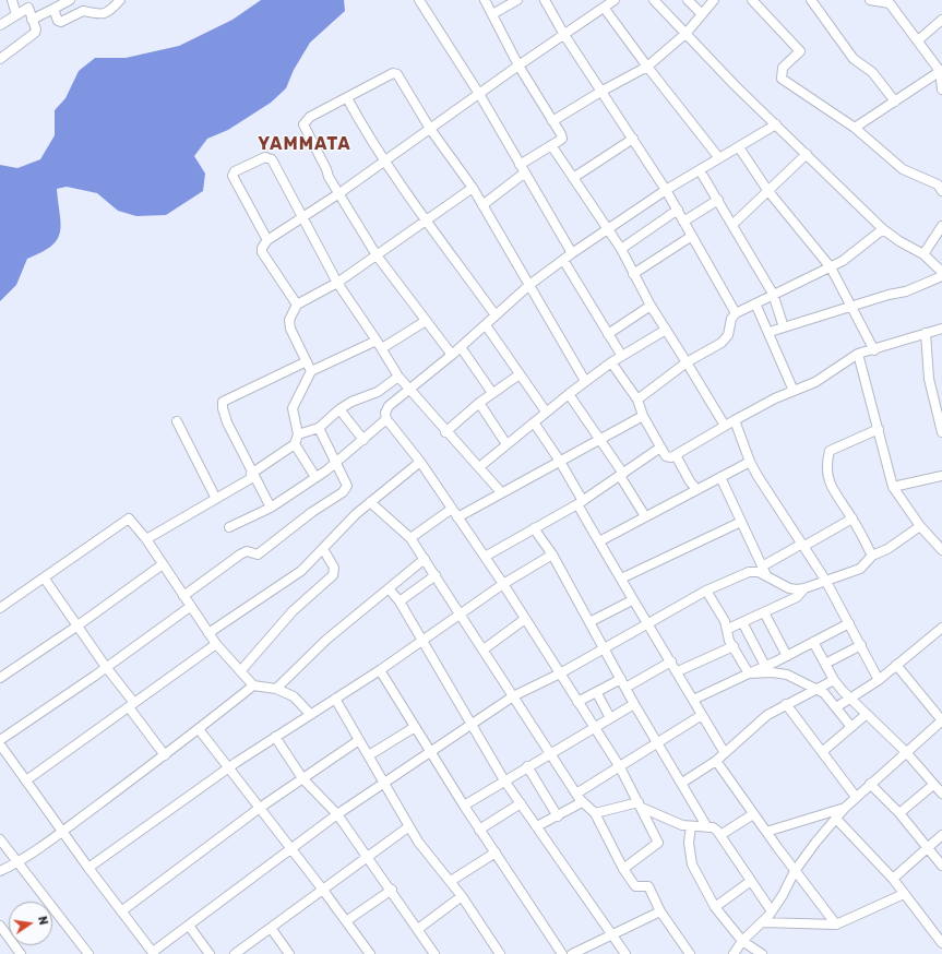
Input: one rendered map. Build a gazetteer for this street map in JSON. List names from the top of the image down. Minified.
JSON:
{"districts":["YAMMATA"],"north":"right"}
